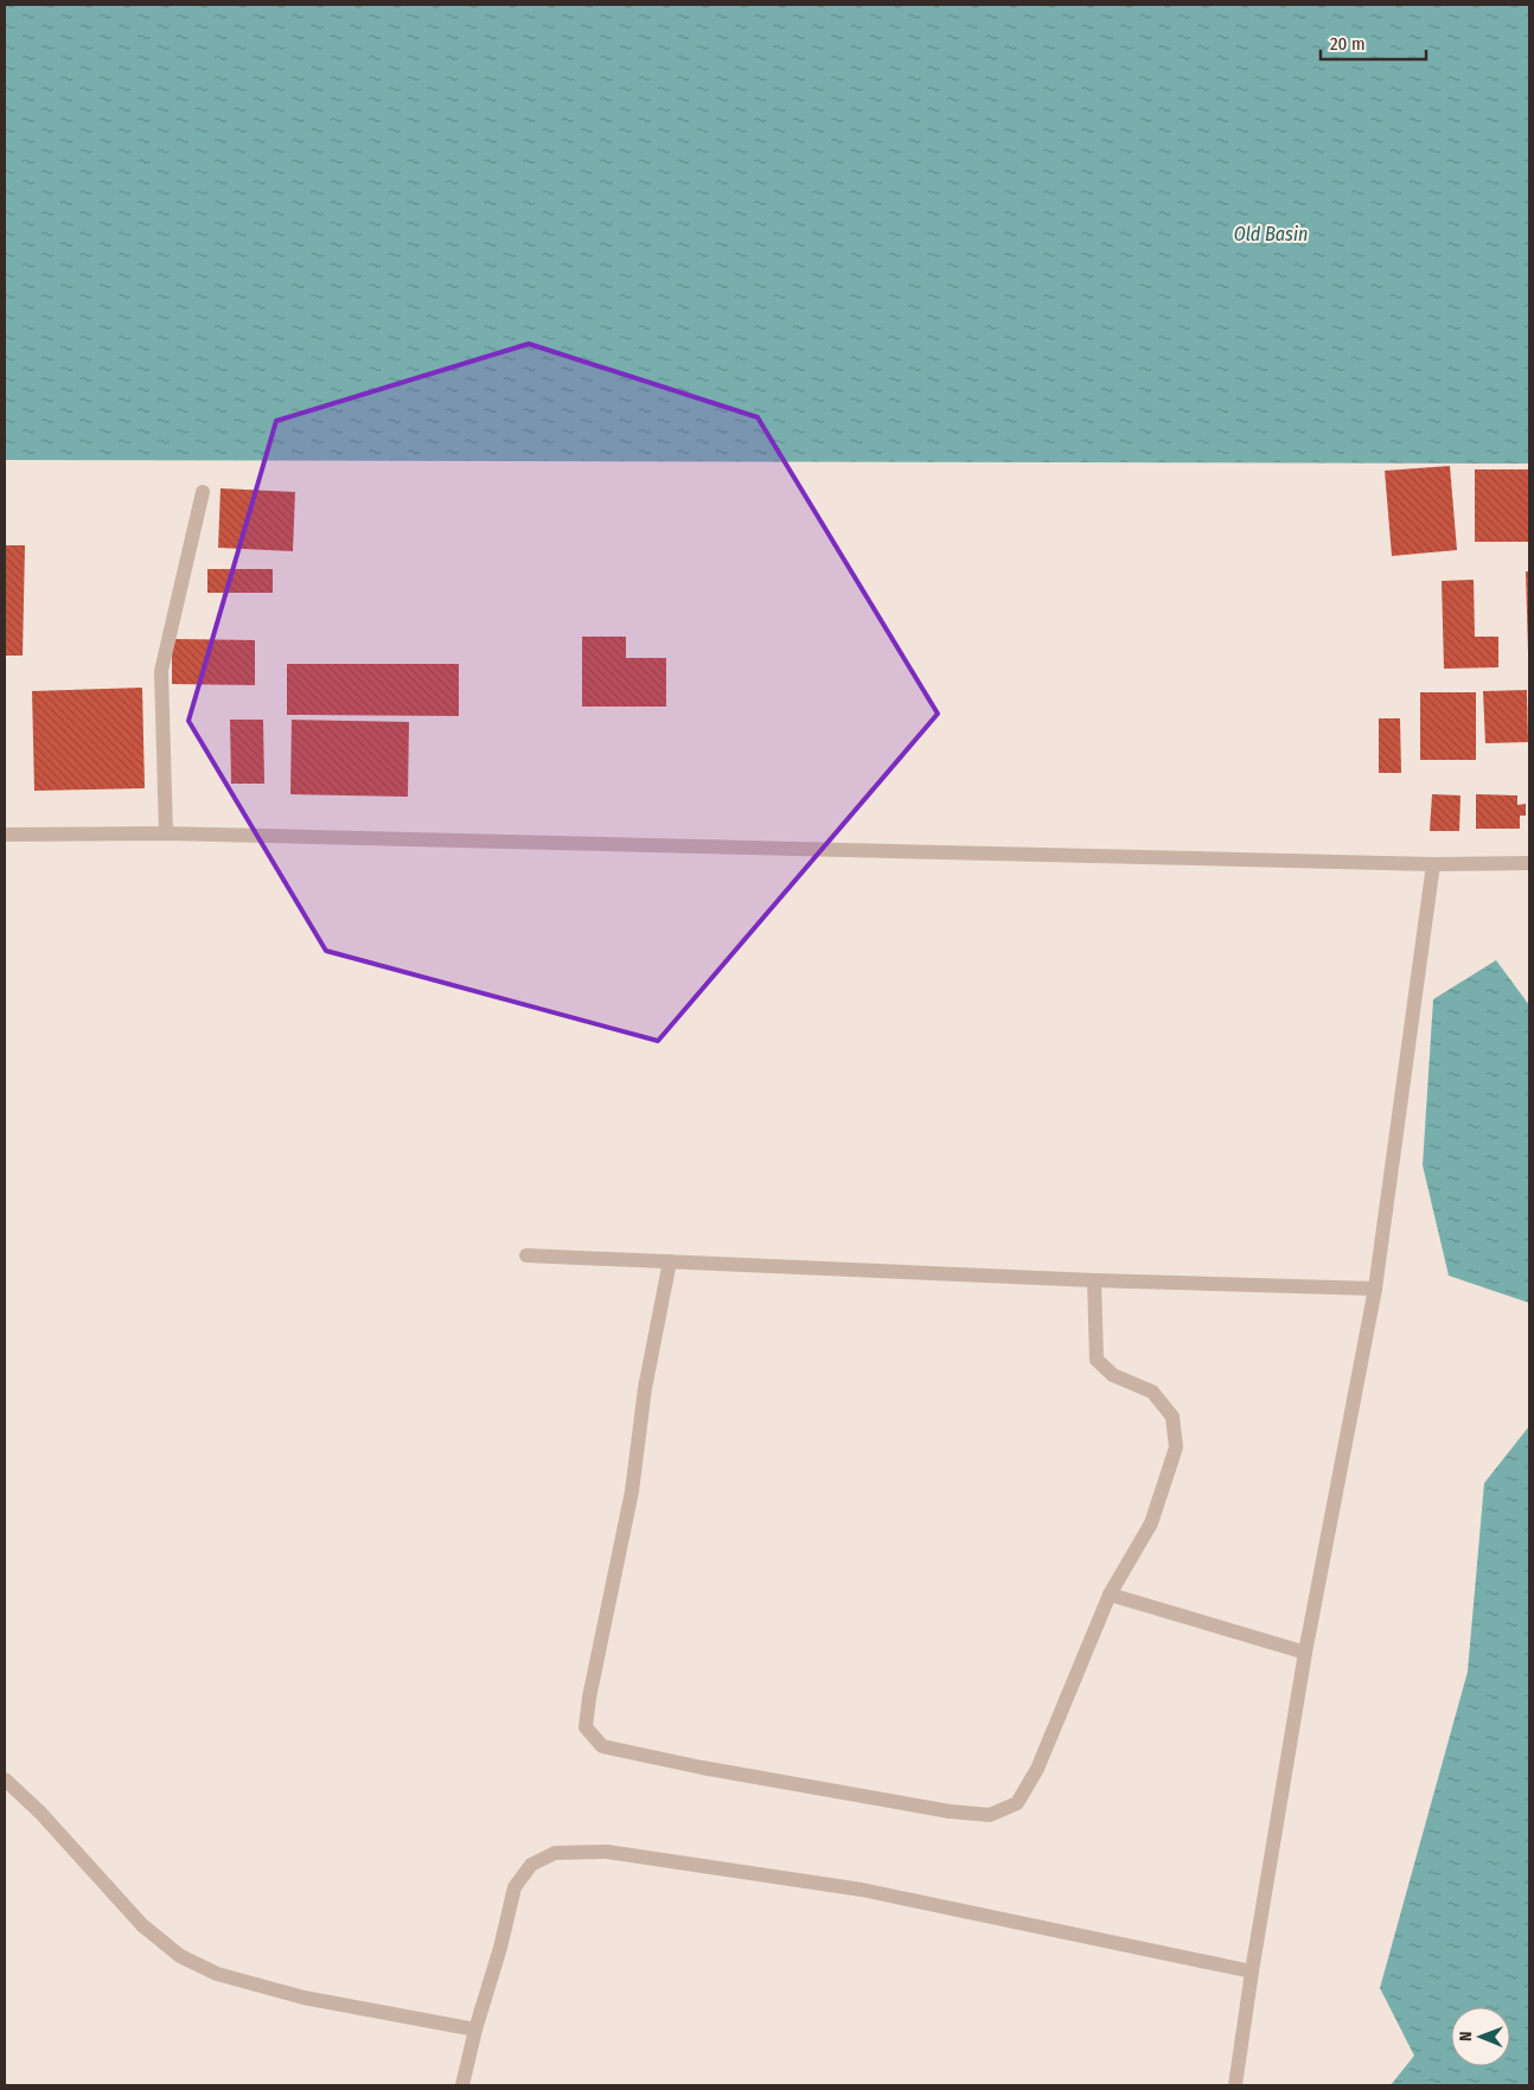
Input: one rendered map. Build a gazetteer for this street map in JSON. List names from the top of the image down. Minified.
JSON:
{"water":["Old Basin"],"scale_bar":"20 m","north":"left"}
